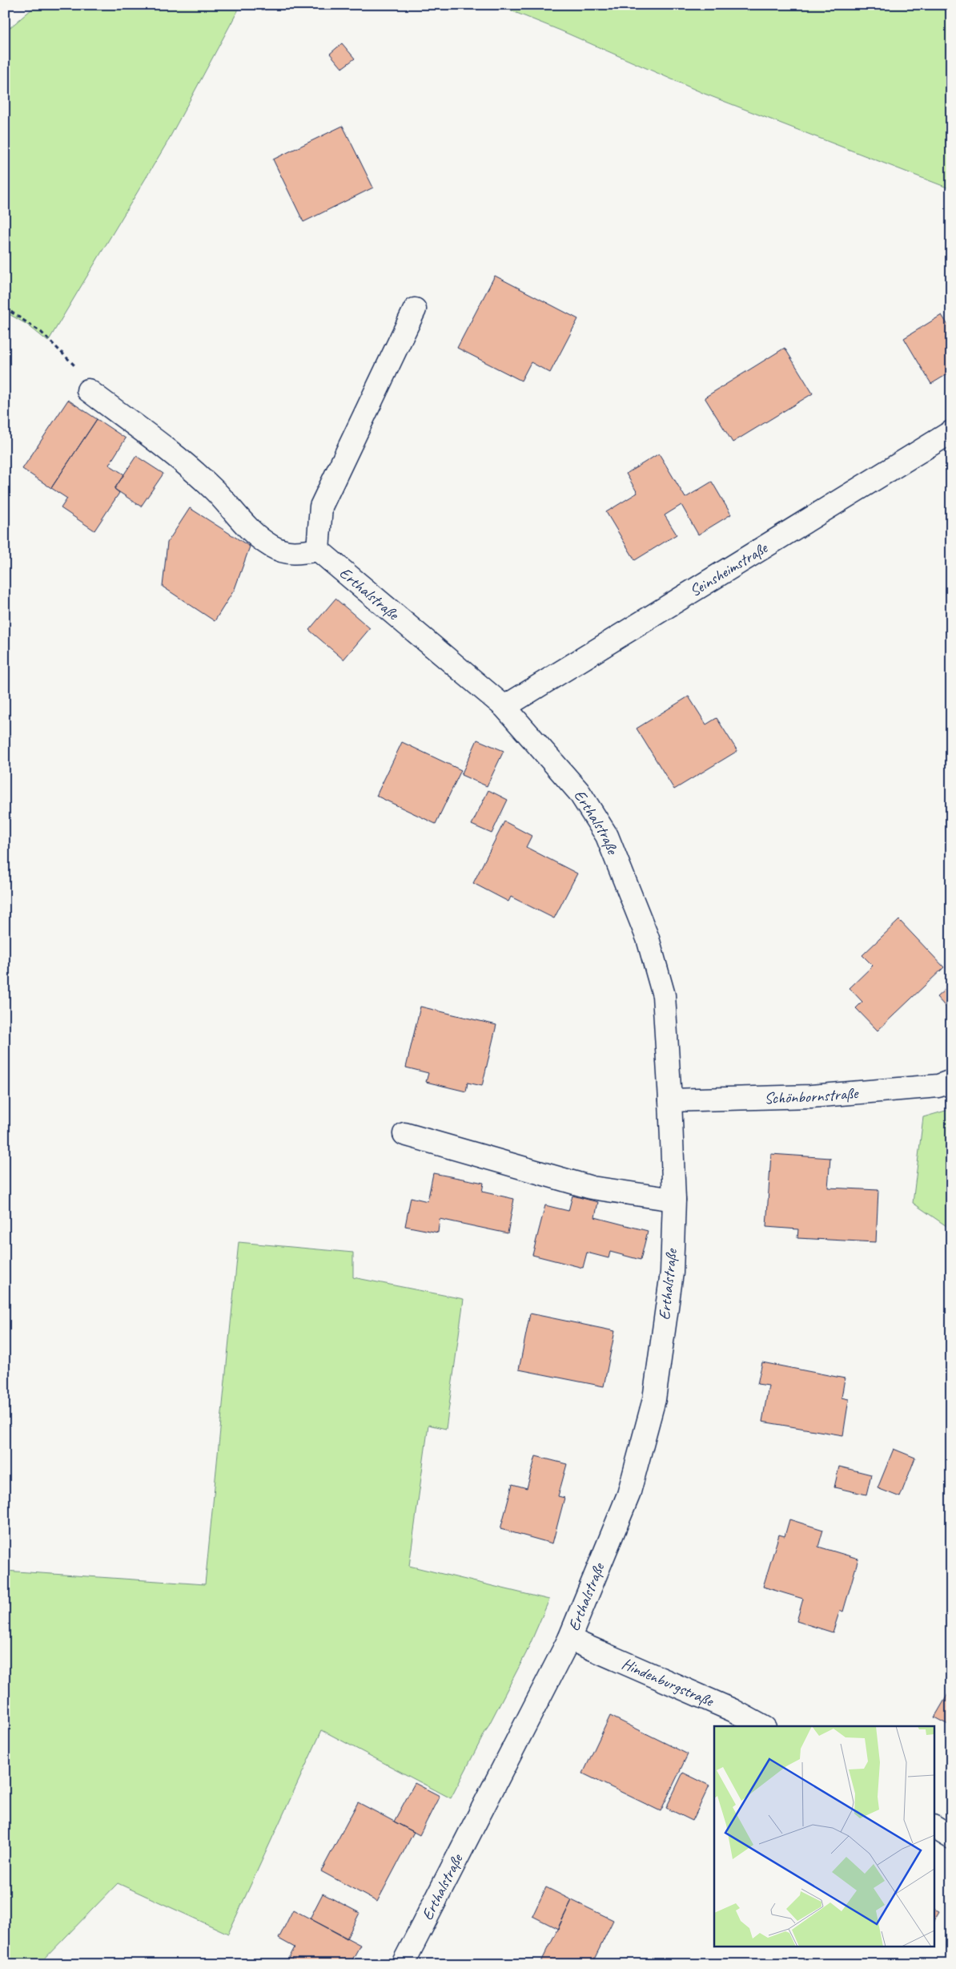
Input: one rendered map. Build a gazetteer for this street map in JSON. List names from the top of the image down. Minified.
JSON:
{"streets":{"street":["Seinsheimstraße","Erthalstraße","Schönbornstraße","Hindenburgstraße"]},"crossings":[["Seinsheimstraße","Erthalstraße"],["Erthalstraße","Schönbornstraße"],["Erthalstraße","Hindenburgstraße"]]}
